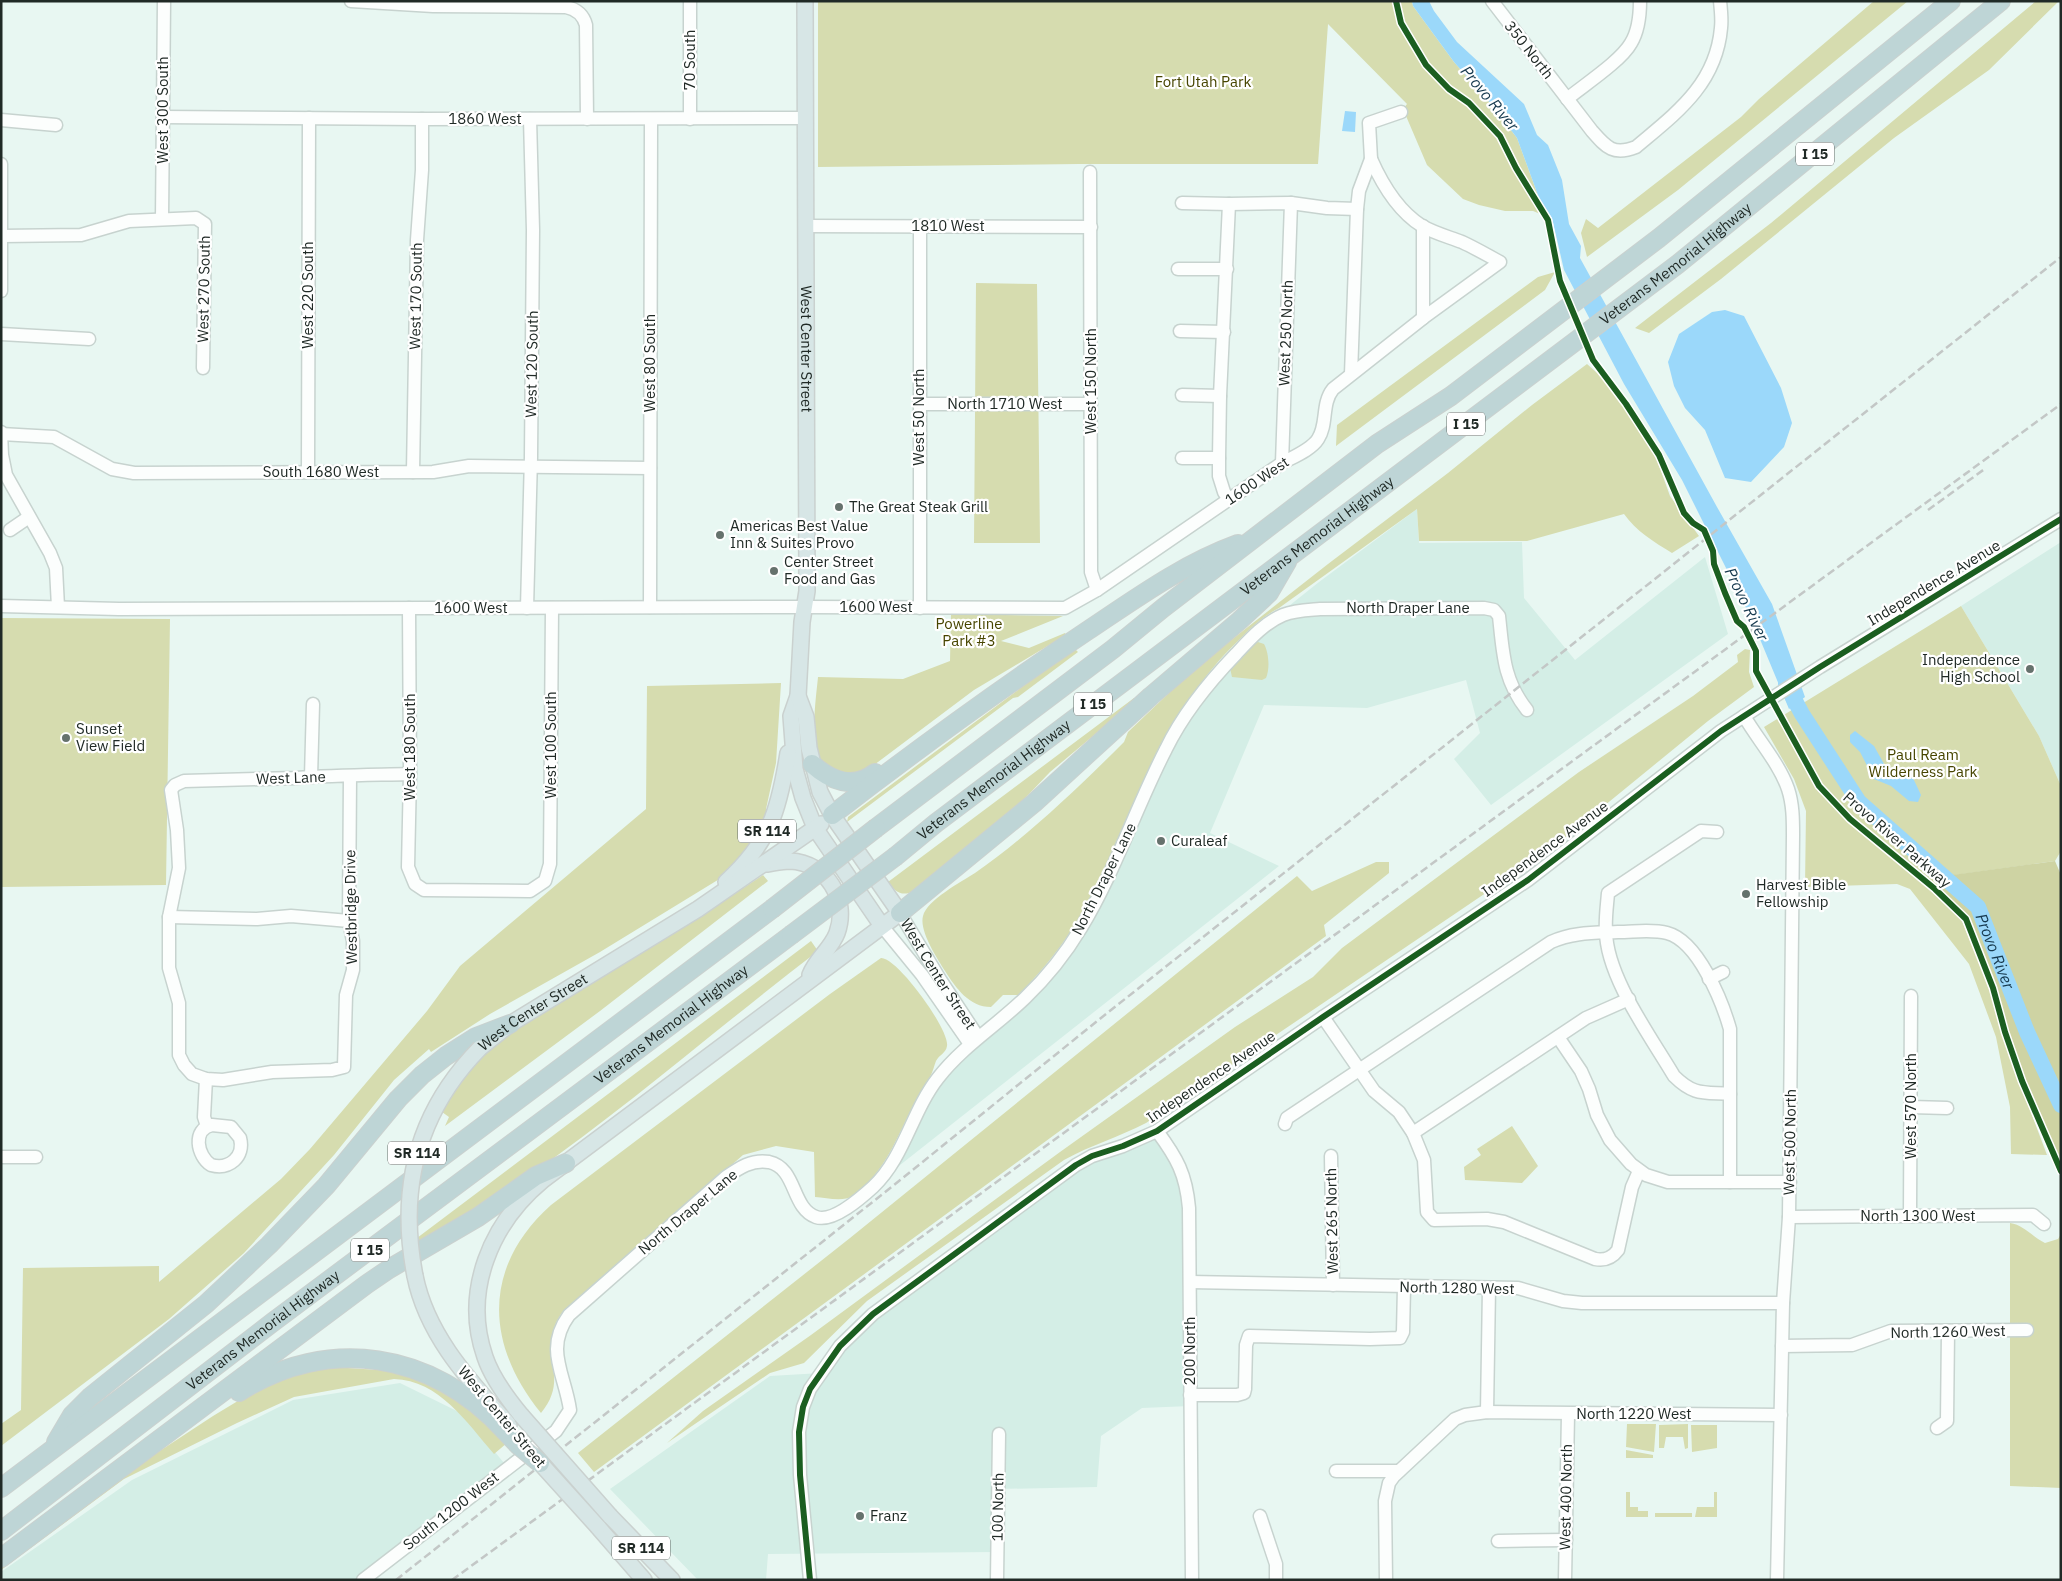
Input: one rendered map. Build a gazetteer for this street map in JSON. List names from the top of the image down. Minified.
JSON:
{"streets":{"highway":["I 15","Veterans Memorial Highway"],"main road":["West Center Street","SR 114"],"street":["350 North","70 South","West 300 South","1860 West","1810 West","West 270 South","West 220 South","West 170 South","West 250 North","West 80 South","West 120 South","West 150 North","North 1710 West","West 50 North","South 1680 West","1600 West","Independence Avenue","North Draper Lane","West 100 South","West 180 South","West Lane","Westbridge Drive","West 570 North","West 500 North","North 1300 West","West 265 North","North 1280 West","North 1260 West","200 North","North 1220 West","West 400 North","100 North","South 1200 West"],"cycle path":["Provo River Parkway"]},"crossings":[["70 South","1860 West"],["West 300 South","1860 West"],["West 300 South","West 270 South"],["1860 West","West 220 South"],["1860 West","West 170 South"],["1860 West","West Center Street"],["1860 West","West 80 South"],["1860 West","West 120 South"],["1810 West","West Center Street"],["1810 West","West 150 North"],["1810 West","West 50 North"],["West 220 South","South 1680 West"],["West 170 South","South 1680 West"],["West 250 North","1600 West"],["West Center Street","1600 West"],["West Center Street","North Draper Lane"],["West Center Street","SR 114"],["West 80 South","South 1680 West"],["West 80 South","1600 West"],["West 120 South","South 1680 West"],["West 120 South","1600 West"],["West 150 North","North 1710 West"],["West 150 North","1600 West"],["North 1710 West","West 50 North"],["West 50 North","1600 West"],["1600 West","West 100 South"],["1600 West","West 180 South"],["Independence Avenue","West 500 North"],["Independence Avenue","200 North"],["North Draper Lane","South 1200 West"],["West 100 South","West 180 South"],["West 180 South","West Lane"],["West Lane","Westbridge Drive"],["West 570 North","North 1300 West"],["West 500 North","North 1300 West"],["West 500 North","North 1280 West"],["West 500 North","North 1260 West"],["West 500 North","North 1220 West"],["West 265 North","North 1280 West"],["North 1280 West","200 North"],["North 1220 West","West 400 North"]],"water":["Provo River"],"parks":["Fort Utah Park","Powerline Park #3","Paul Ream Wilderness Park"],"places":["The Great Steak Grill","Americas Best Value Inn & Suites Provo","Center Street Food and Gas","Independence High School","Sunset View Field","Curaleaf","Harvest Bible Fellowship","Franz"]}
